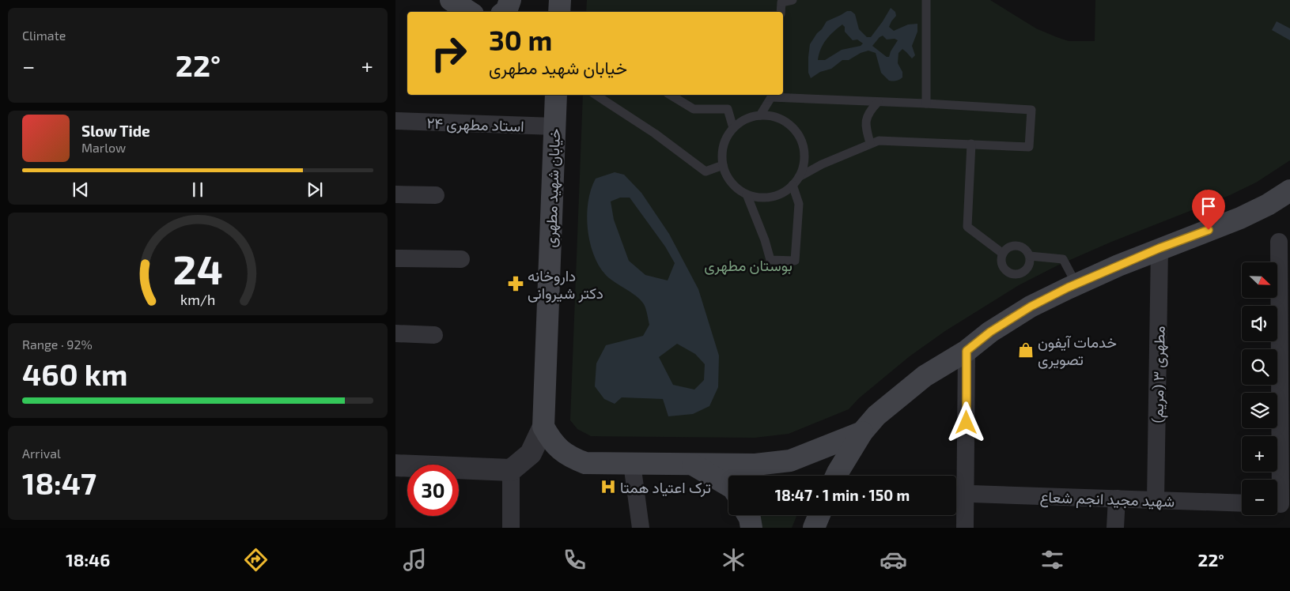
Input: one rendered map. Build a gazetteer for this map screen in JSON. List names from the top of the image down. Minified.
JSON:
{"streets":{"main road":["خیابان شهید مطهری"],"street":["استاد مطهری ۲۴","مطهری ۳ (مریم)","شهید مجید انجم شعاع"]},"crossings":[["استاد مطهری ۲۴","خیابان شهید مطهری"],["مطهری ۳ (مریم)","شهید مجید انجم شعاع"]],"parks":["بوستان مطهری"],"places":{"pharmacy":["داروخانه دکتر شیروانی"],"shop":["خدمات آیفون تصویری"],"hospital":["ترک اعتیاد همتا"]},"north":"bottom right","page":{"tile":["Climate",["Range · 92%","460 km"],["Arrival","18:47"]],"turn":["30 m","خیابان شهید مطهری"],"heat":["−","22°","+"],"song":["Slow Tide","Marlow"],"map_buttons":["+","−"],"limit":"30","trip":"18:47 · 1 min · 150 m","tabs":["18:46","22°"],"gauge":["24","km/h"]}}
